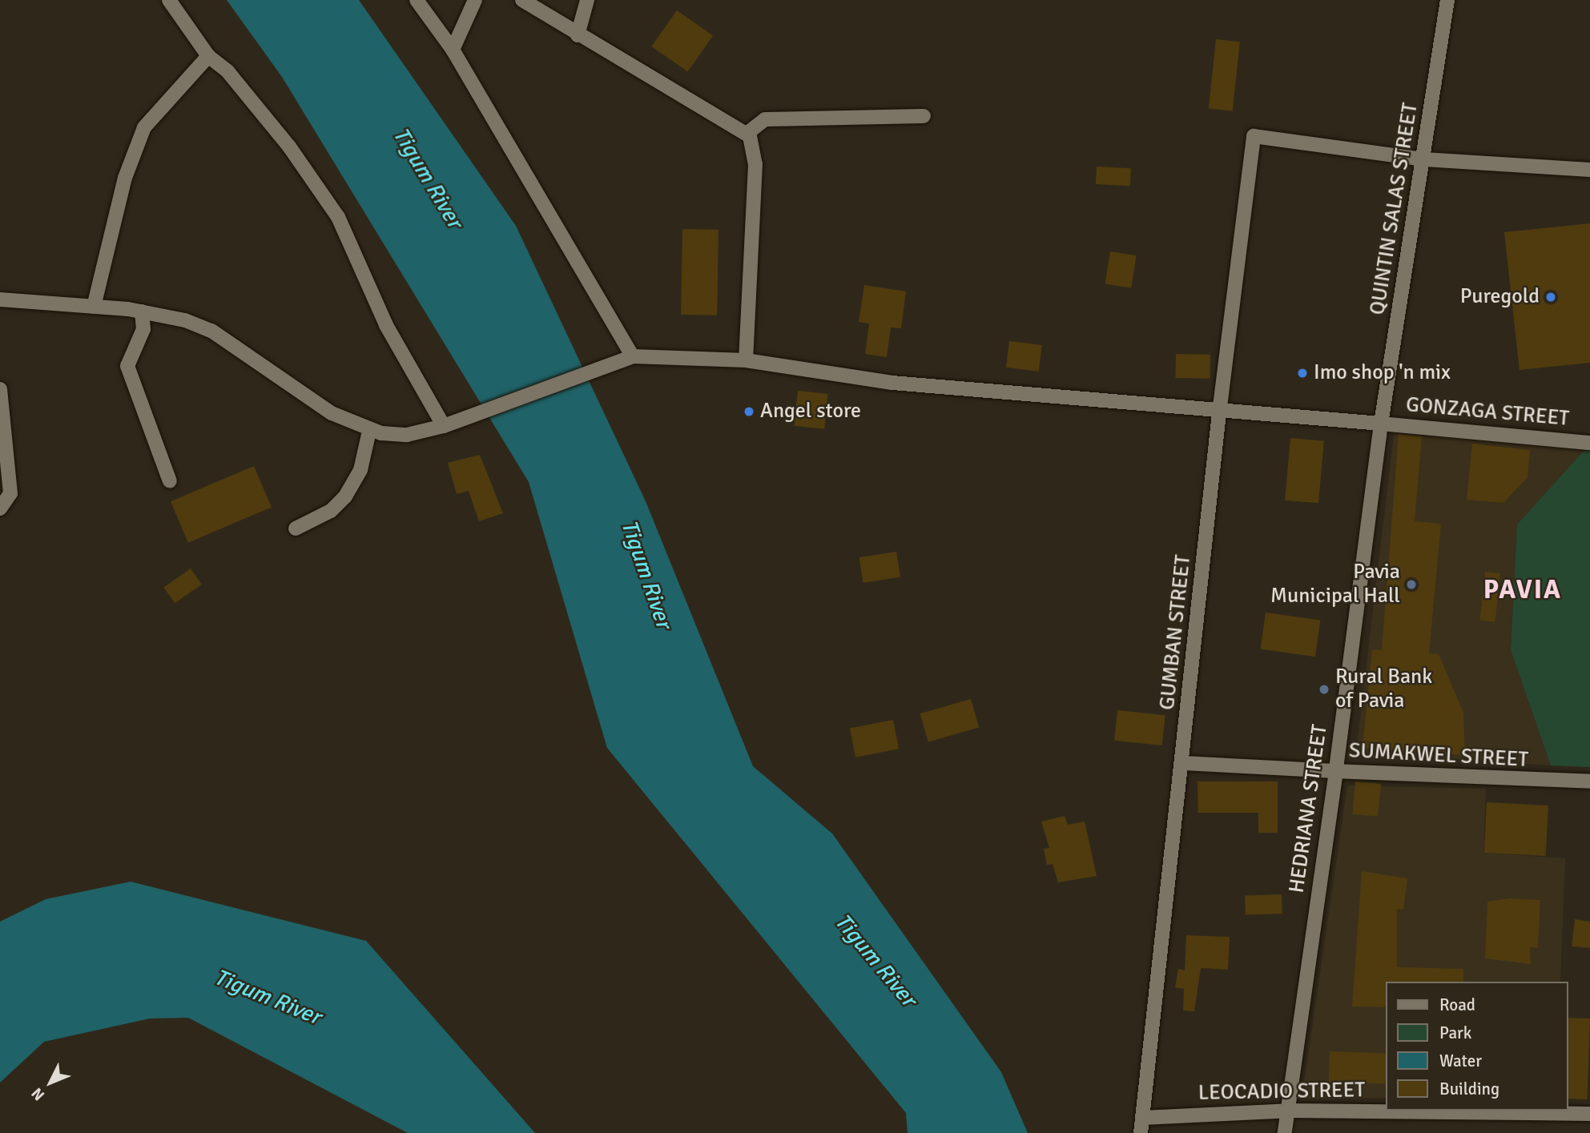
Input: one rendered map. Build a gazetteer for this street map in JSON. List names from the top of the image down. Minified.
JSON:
{"streets":{"street":["QUINTIN SALAS STREET","GONZAGA STREET","GUMBAN STREET","SUMAKWEL STREET","HEDRIANA STREET","LEOCADIO STREET"]},"crossings":[["QUINTIN SALAS STREET","GONZAGA STREET"],["QUINTIN SALAS STREET","GUMBAN STREET"],["QUINTIN SALAS STREET","HEDRIANA STREET"],["GONZAGA STREET","GUMBAN STREET"],["GONZAGA STREET","HEDRIANA STREET"],["GUMBAN STREET","SUMAKWEL STREET"],["GUMBAN STREET","LEOCADIO STREET"],["SUMAKWEL STREET","HEDRIANA STREET"],["HEDRIANA STREET","LEOCADIO STREET"]],"districts":["PAVIA"],"water":["Tigum River"],"places":["Puregold","Imo shop 'n mix","Angel store","Pavia Municipal Hall","Rural Bank of Pavia"],"legend":["Road","Park","Water","Building"],"north":"bottom left"}
